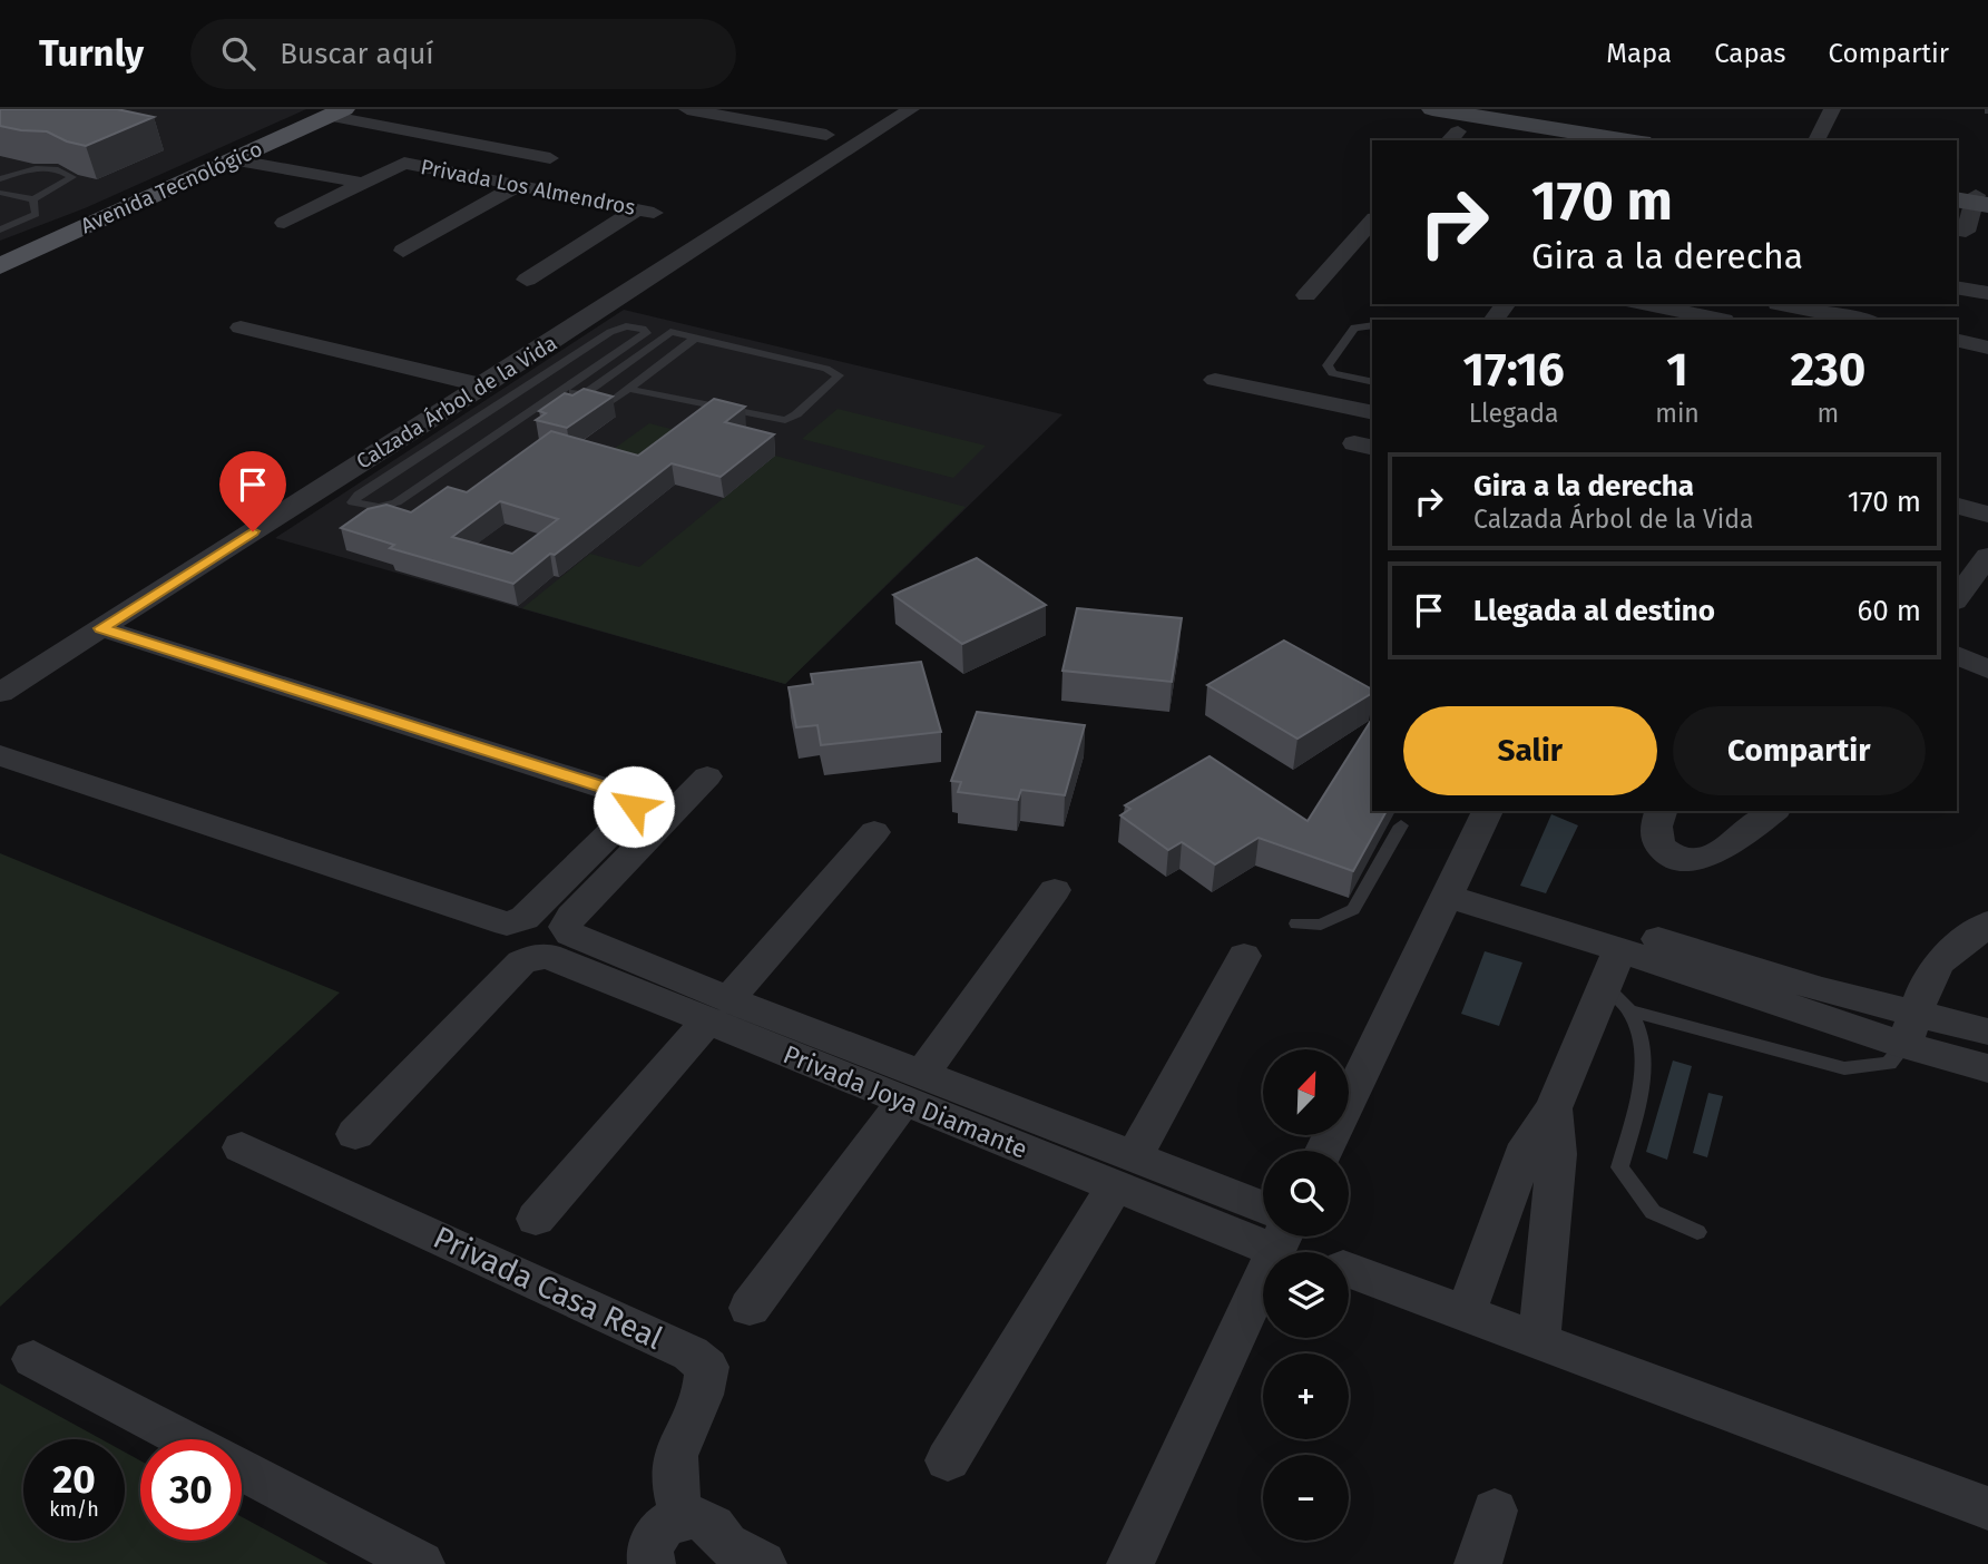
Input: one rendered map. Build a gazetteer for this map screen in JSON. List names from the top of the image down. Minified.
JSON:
{"streets":{"main road":["Avenida Tecnológico"],"street":["Privada Los Almendros","Calzada Árbol de la Vida","Privada Joya Diamante","Privada Casa Real"]},"north":"top right","page":{"header":"Turnly","search":"Buscar aquí","nav":["Mapa","Capas","Compartir"],"turn":["170 m","Gira a la derecha"],"eta":["17:16","Llegada","1","min","230","m"],"list":[{"name":"Gira a la derecha","note":"Calzada Árbol de la Vida","value":"170 m"},{"name":"Llegada al destino","value":"60 m"}],"buttons":["Salir","Compartir"],"map_buttons":["+","−"],"speed":"20 km/h","limit":"30"}}
